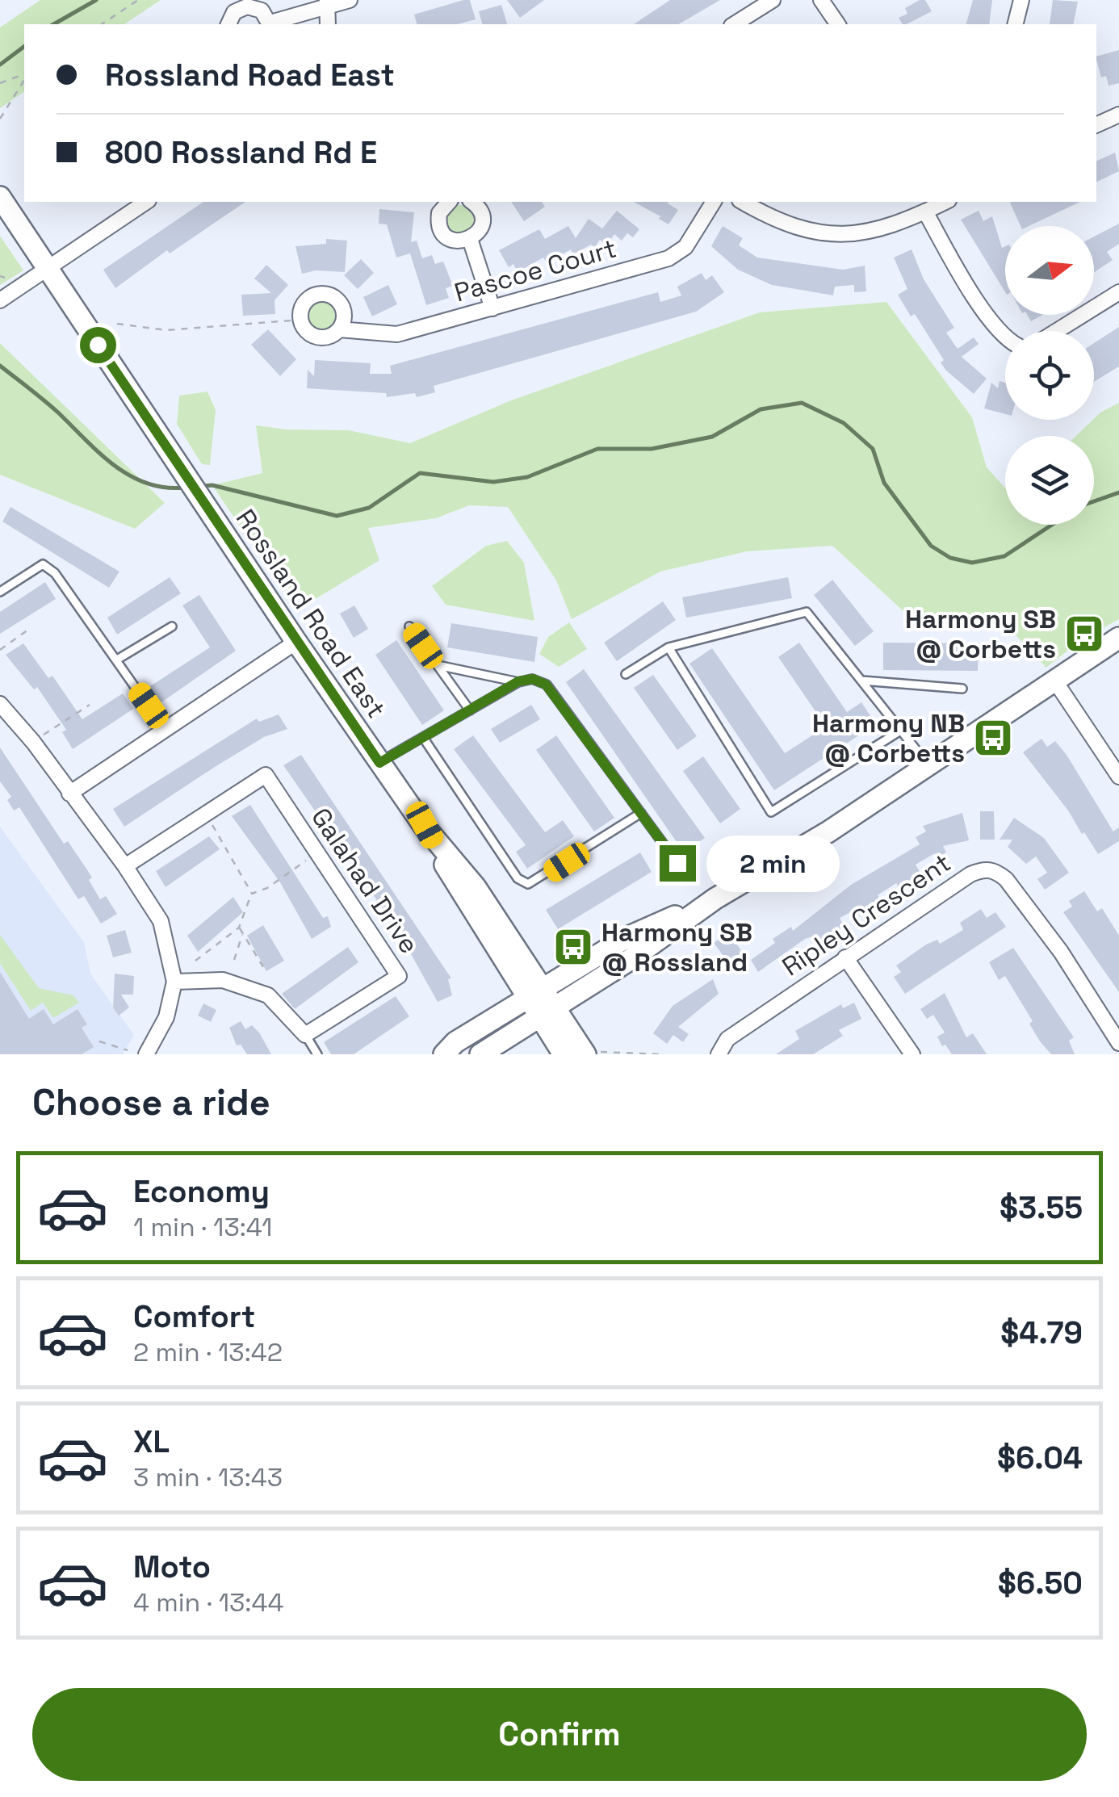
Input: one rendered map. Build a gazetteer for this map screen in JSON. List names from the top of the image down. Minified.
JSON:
{"streets":{"main road":["Rossland Road East"],"street":["Pascoe Court","Galahad Drive","Ripley Crescent"]},"places":{"bus stop":["Harmony SB @ Corbetts","Harmony NB @ Corbetts","Harmony SB @ Rossland"]},"north":"right","page":{"banner":["Rossland Road East","800 Rossland Rd E"],"bubble":"2 min","heading":"Choose a ride","list":[{"name":"Economy","note":"1 min · 13:41","value":"$3.55"},{"name":"Comfort","note":"2 min · 13:42","value":"$4.79"},{"name":"XL","note":"3 min · 13:43","value":"$6.04"},{"name":"Moto","note":"4 min · 13:44","value":"$6.50"}],"buttons":"Confirm"}}
